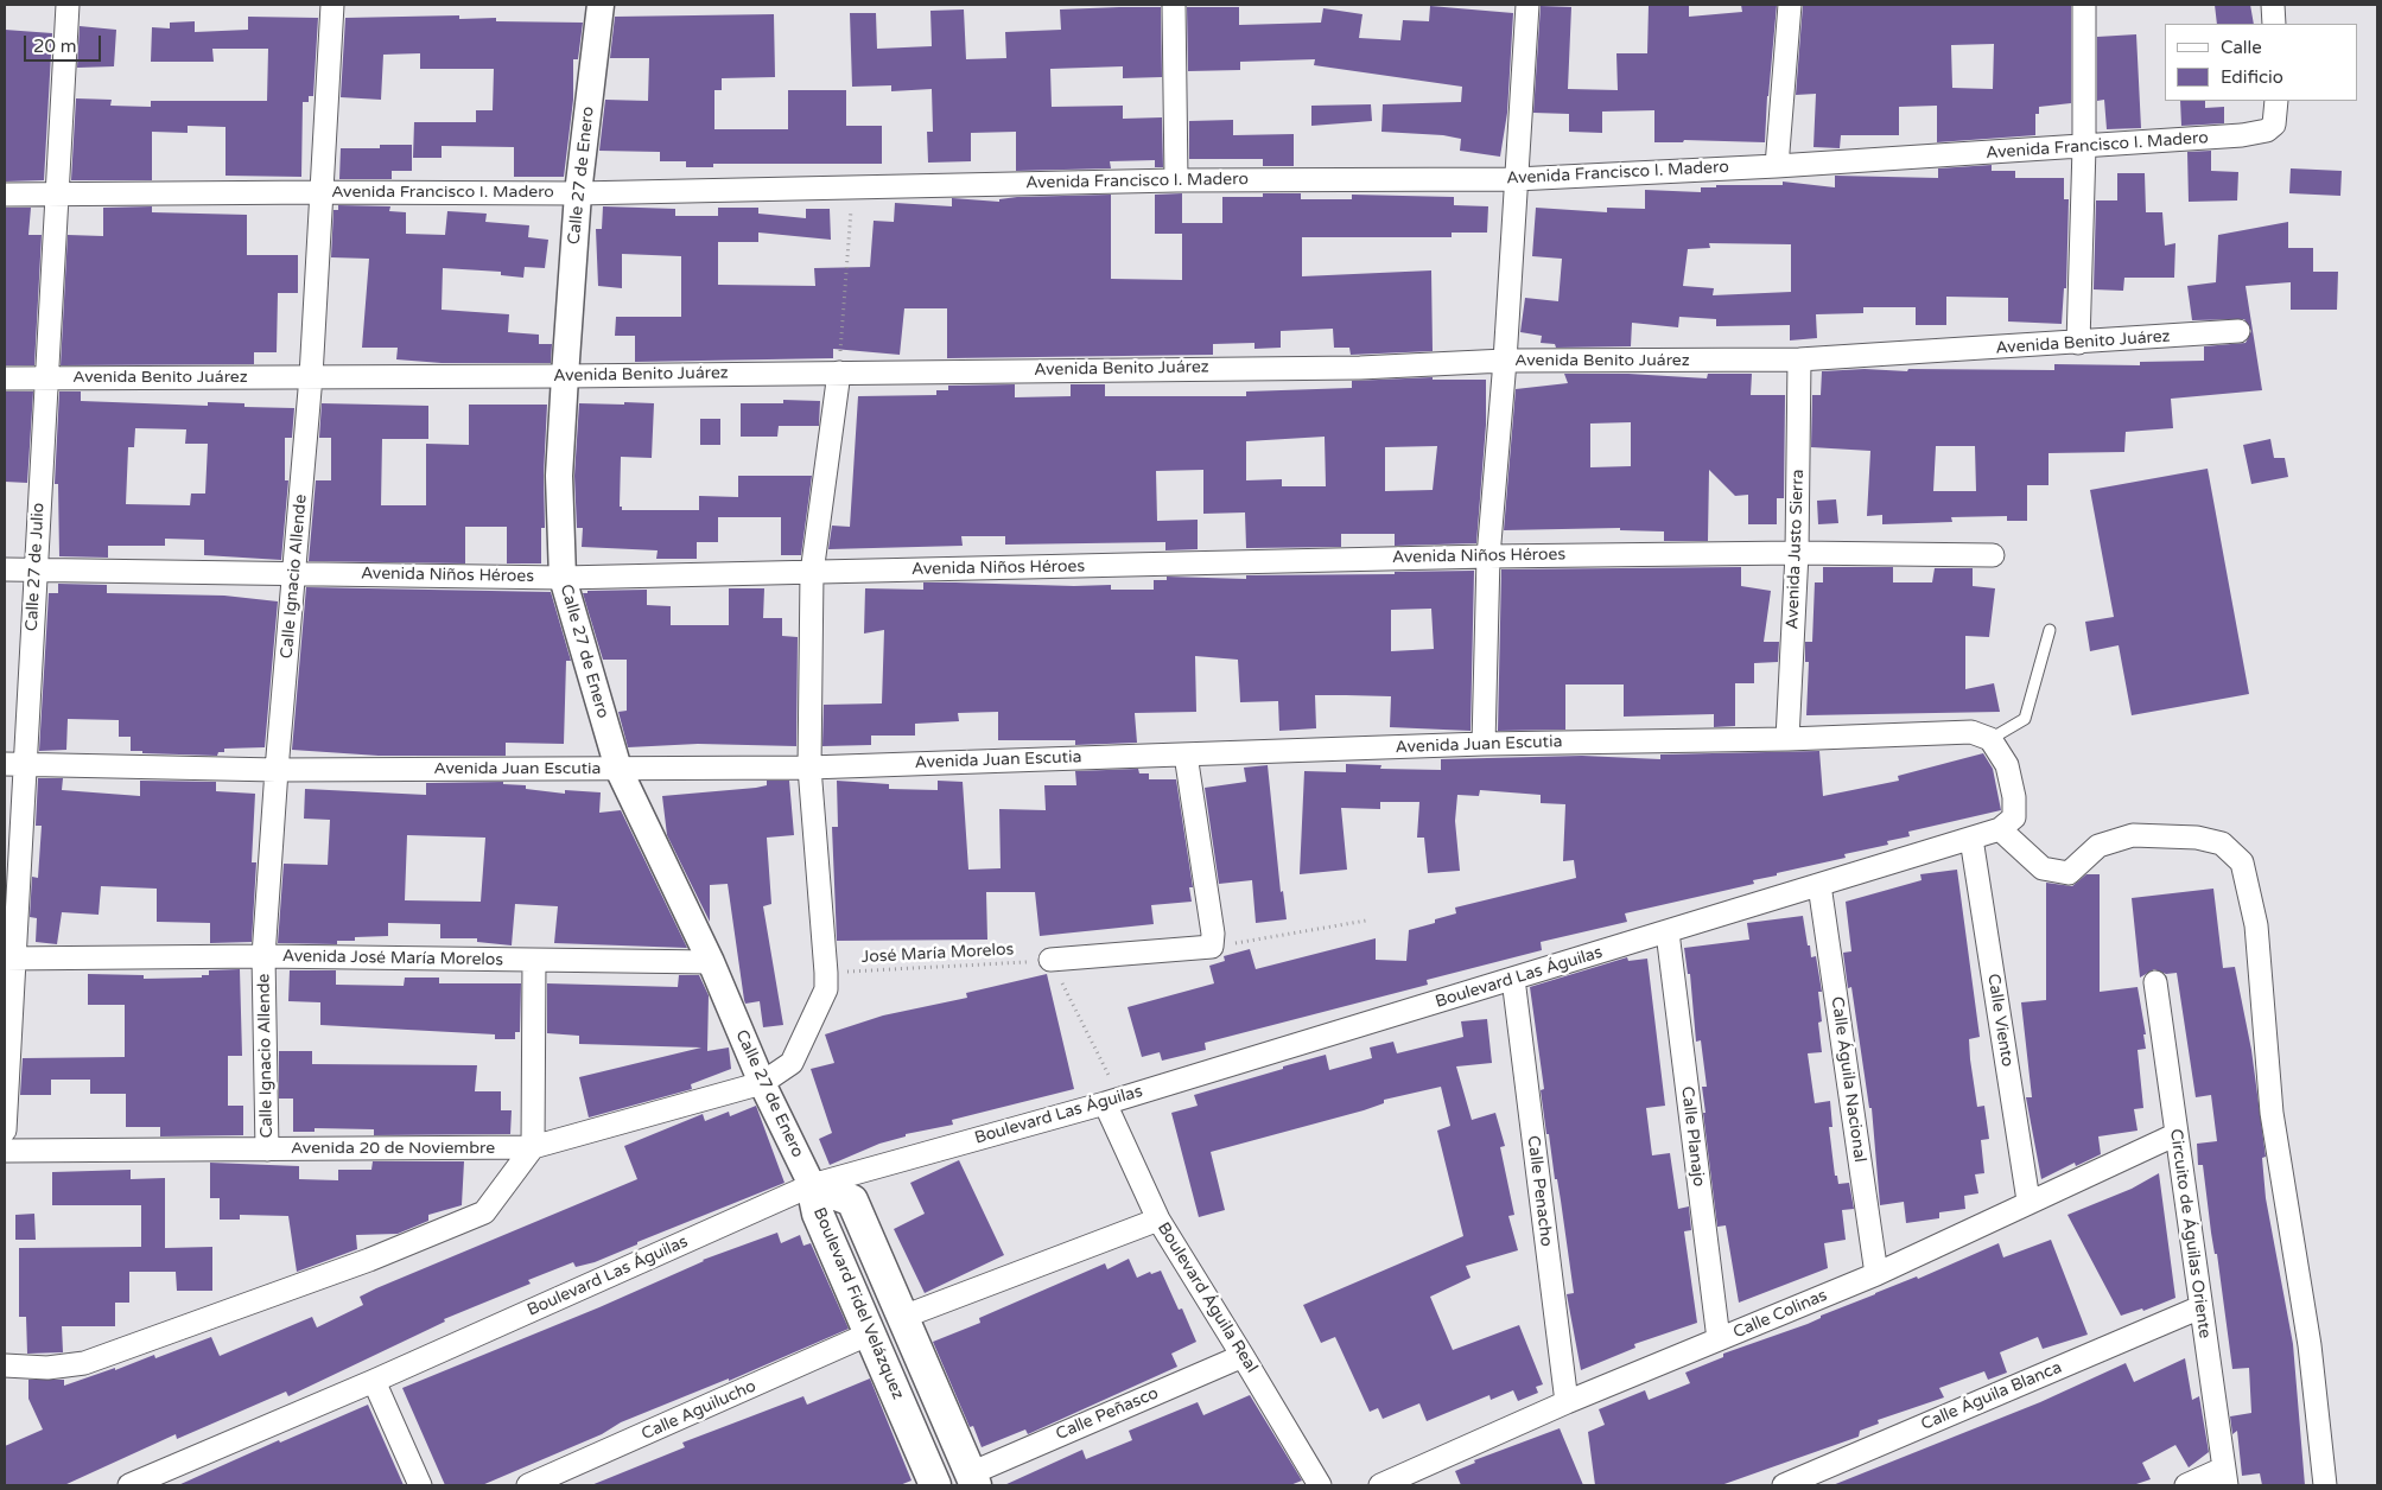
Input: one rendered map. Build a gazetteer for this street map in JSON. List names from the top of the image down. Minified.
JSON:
{"streets":{"main road":["Boulevard Fidel Velázquez"],"street":["Avenida Francisco I. Madero","Calle 27 de Enero","Avenida Benito Juárez","Avenida Justo Sierra","Avenida Niños Héroes","Calle 27 de Julio","Calle Ignacio Allende","Avenida Juan Escutia","Avenida José María Morelos","Boulevard Las Águilas","Calle Viento","Calle Águila Nacional","Calle Planajo","Avenida 20 de Noviembre","Calle Penacho","Circuito de Águilas Oriente","Boulevard Águila Real","Calle Colinas","Calle Águila Blanca","Calle Aguilucho","Calle Peñasco"],"path":["José María Morelos"]},"crossings":[["Avenida Francisco I. Madero","Calle 27 de Enero"],["Avenida Francisco I. Madero","Calle 27 de Julio"],["Avenida Francisco I. Madero","Calle Ignacio Allende"],["Calle 27 de Enero","Avenida Benito Juárez"],["Calle 27 de Enero","Avenida Niños Héroes"],["Calle 27 de Enero","Avenida Juan Escutia"],["Calle 27 de Enero","Avenida José María Morelos"],["Calle 27 de Enero","Boulevard Las Águilas"],["Calle 27 de Enero","Avenida 20 de Noviembre"],["Calle 27 de Enero","Boulevard Fidel Velázquez"],["Avenida Benito Juárez","Avenida Justo Sierra"],["Avenida Benito Juárez","Calle 27 de Julio"],["Avenida Benito Juárez","Calle Ignacio Allende"],["Avenida Benito Juárez","Avenida 20 de Noviembre"],["Avenida Justo Sierra","Avenida Niños Héroes"],["Avenida Justo Sierra","Avenida Juan Escutia"],["Avenida Niños Héroes","Calle 27 de Julio"],["Avenida Niños Héroes","Calle Ignacio Allende"],["Avenida Niños Héroes","Avenida 20 de Noviembre"],["Calle 27 de Julio","Avenida Juan Escutia"],["Calle 27 de Julio","Avenida José María Morelos"],["Calle Ignacio Allende","Avenida Juan Escutia"],["Calle Ignacio Allende","Avenida José María Morelos"],["Calle Ignacio Allende","Avenida 20 de Noviembre"],["Avenida Juan Escutia","Avenida 20 de Noviembre"],["José María Morelos","Avenida 20 de Noviembre"],["Boulevard Las Águilas","Calle Viento"],["Boulevard Las Águilas","Calle Águila Nacional"],["Boulevard Las Águilas","Calle Planajo"],["Boulevard Las Águilas","Calle Penacho"],["Boulevard Las Águilas","Boulevard Águila Real"],["Boulevard Las Águilas","Boulevard Fidel Velázquez"],["Calle Viento","Calle Colinas"],["Calle Águila Nacional","Calle Colinas"],["Calle Planajo","Calle Colinas"],["Calle Penacho","Calle Colinas"],["Circuito de Águilas Oriente","Calle Colinas"],["Circuito de Águilas Oriente","Calle Águila Blanca"],["Boulevard Águila Real","Calle Peñasco"],["Boulevard Fidel Velázquez","Calle Aguilucho"],["Boulevard Fidel Velázquez","Calle Peñasco"]],"legend":["Calle","Edificio"],"scale_bar":"20 m"}
